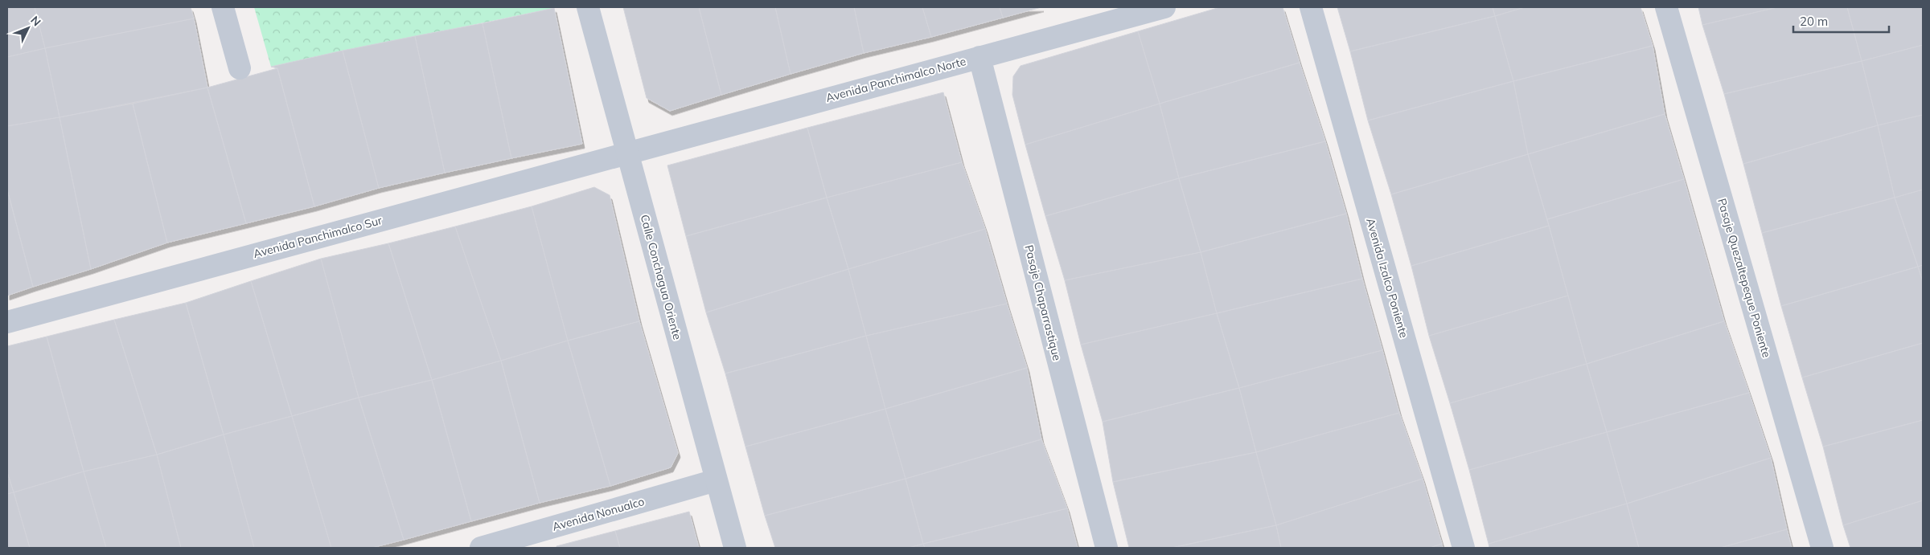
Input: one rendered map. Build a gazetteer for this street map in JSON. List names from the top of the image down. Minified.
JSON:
{"streets":{"street":["Avenida Panchimalco Norte","Avenida Panchimalco Sur","Calle Conchagua Oriente","Avenida Izalco Poniente","Pasaje Quezaltepeque Poniente","Pasaje Chaparrastique","Avenida Nonualco"]},"crossings":[["Avenida Panchimalco Norte","Avenida Panchimalco Sur"],["Avenida Panchimalco Norte","Calle Conchagua Oriente"],["Avenida Panchimalco Norte","Pasaje Chaparrastique"],["Avenida Panchimalco Sur","Calle Conchagua Oriente"],["Calle Conchagua Oriente","Avenida Nonualco"]],"scale_bar":"20 m","north":"top right"}
